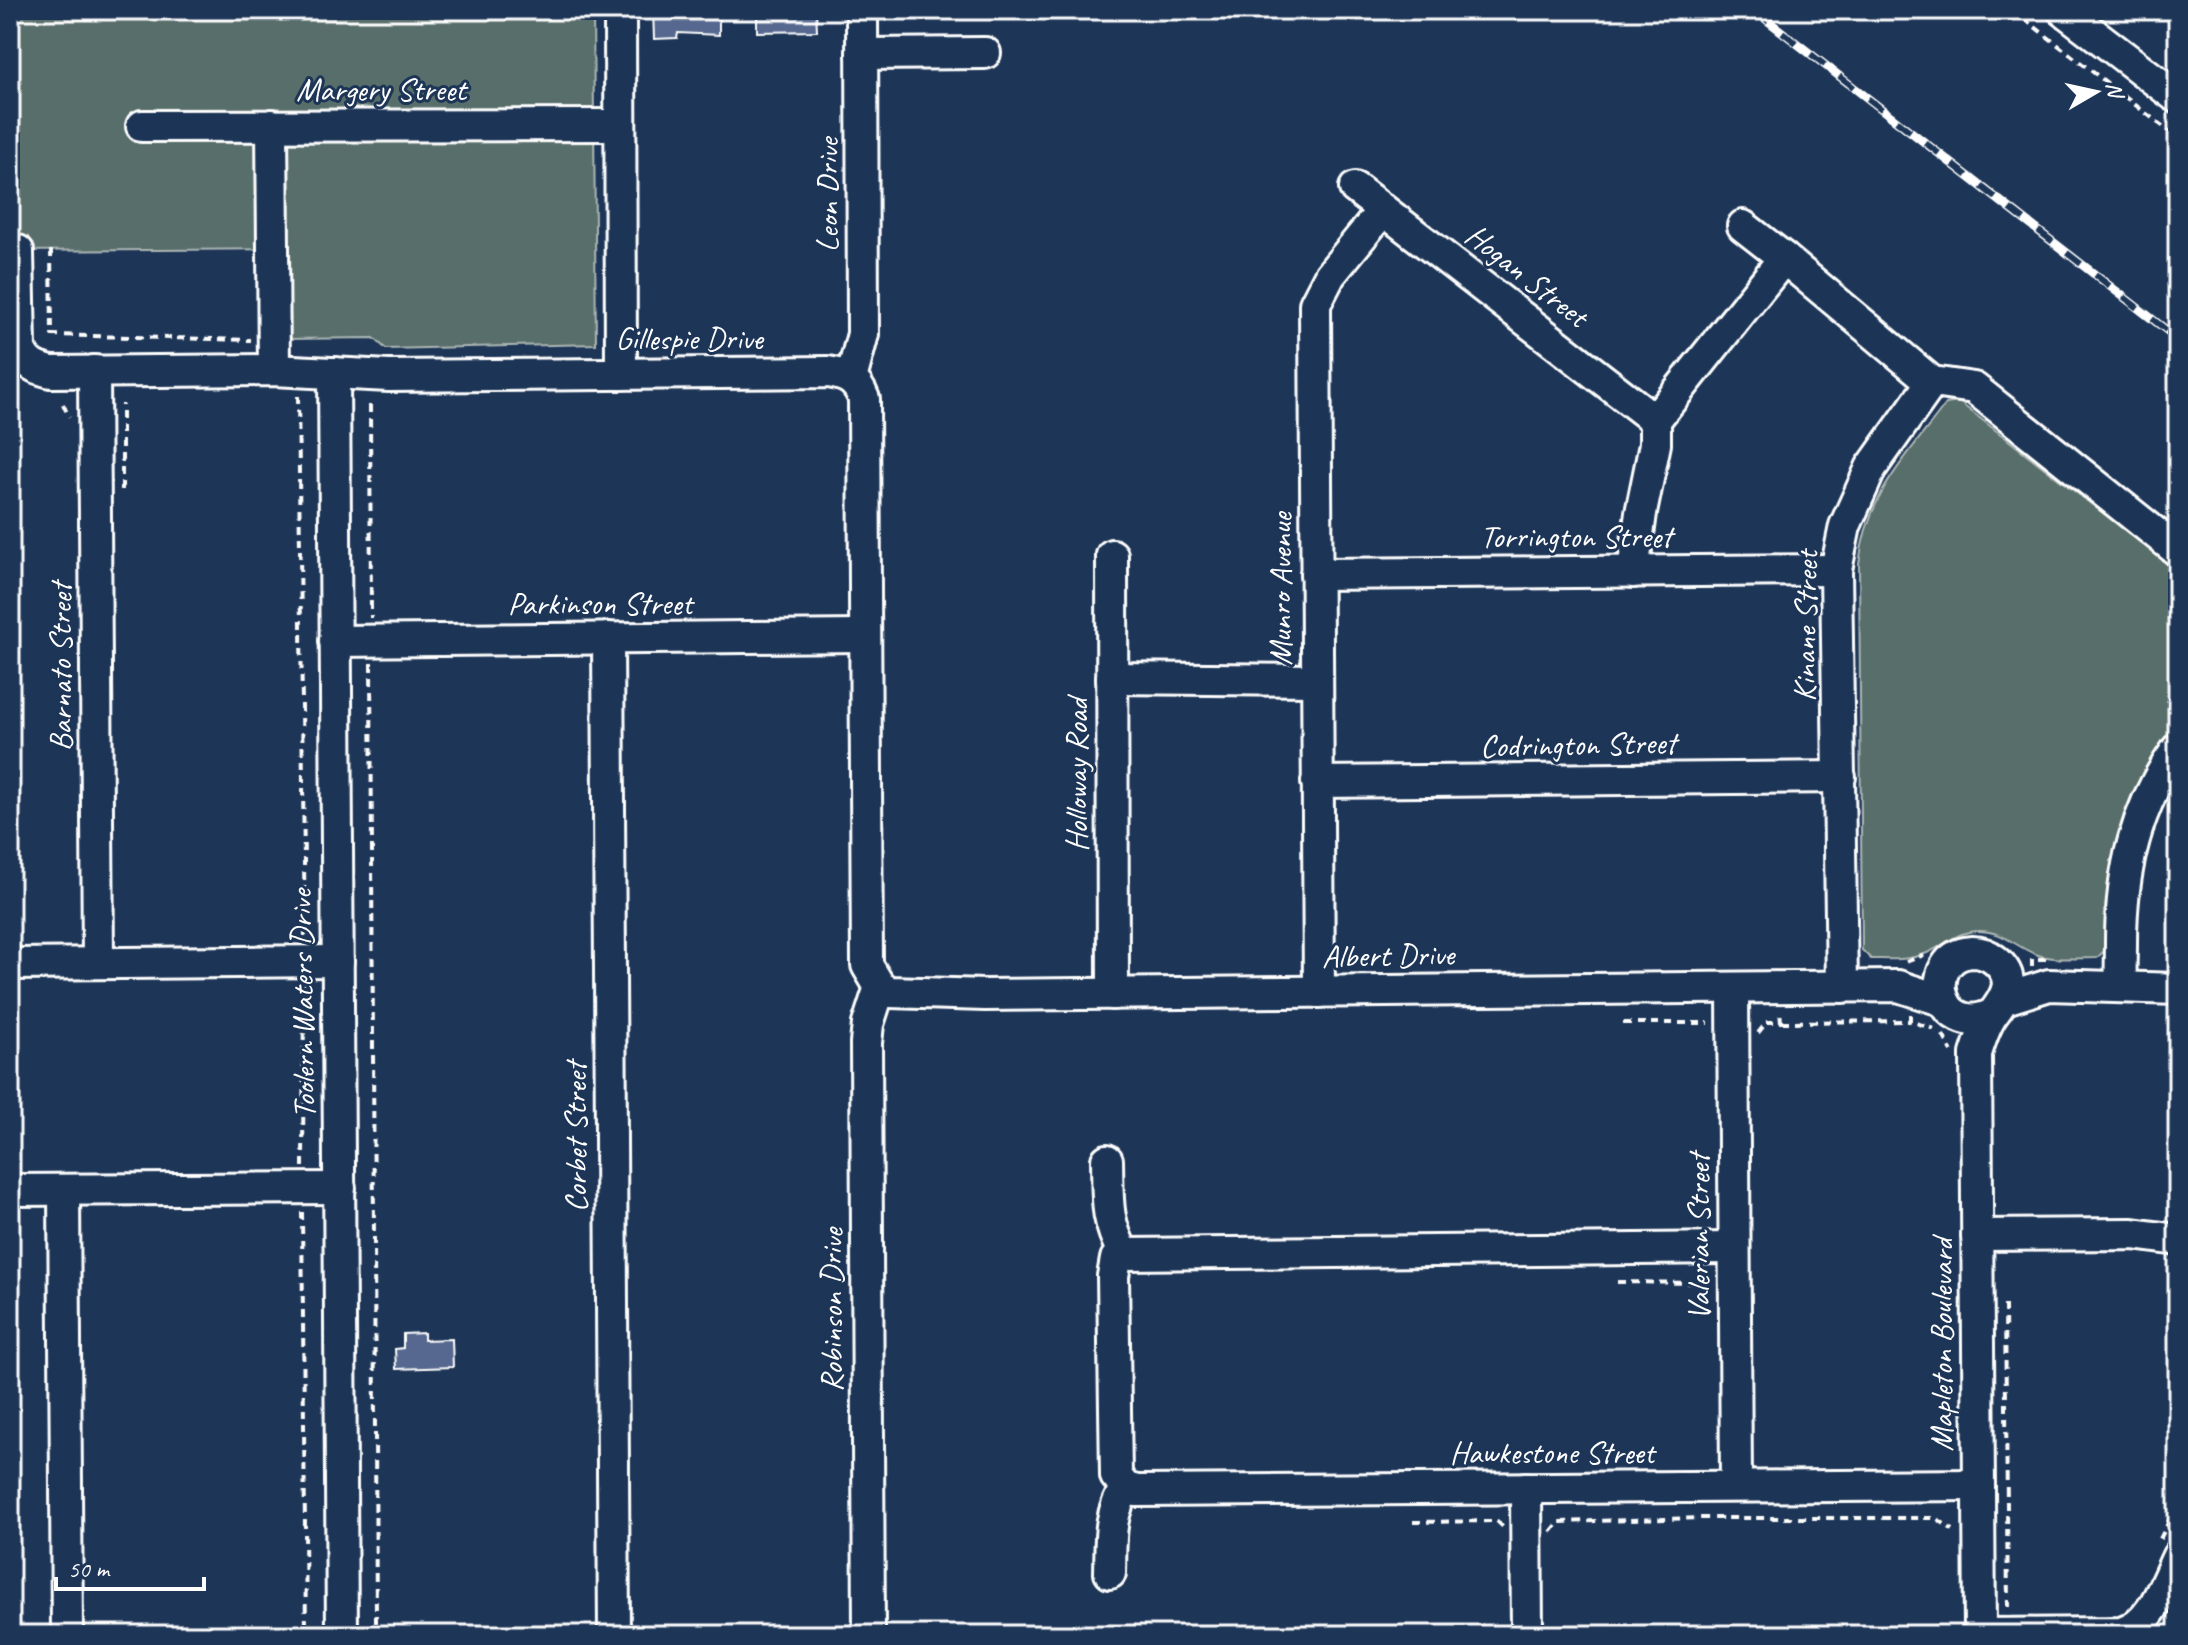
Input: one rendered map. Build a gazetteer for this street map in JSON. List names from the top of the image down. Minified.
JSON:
{"streets":{"street":["Margery Street","Leon Drive","Hogan Street","Gillespie Drive","Torrington Street","Munro Avenue","Parkinson Street","Kinane Street","Barnato Street","Codrington Street","Holloway Road","Albert Drive","Toolern Waters Drive","Corbet Street","Valerian Street","Robinson Drive","Mapleton Boulevard","Hawkestone Street"]},"crossings":[["Leon Drive","Gillespie Drive"],["Hogan Street","Munro Avenue"],["Gillespie Drive","Barnato Street"],["Gillespie Drive","Toolern Waters Drive"],["Torrington Street","Munro Avenue"],["Torrington Street","Kinane Street"],["Munro Avenue","Codrington Street"],["Munro Avenue","Albert Drive"],["Parkinson Street","Toolern Waters Drive"],["Parkinson Street","Corbet Street"],["Kinane Street","Codrington Street"],["Kinane Street","Albert Drive"],["Holloway Road","Albert Drive"],["Albert Drive","Valerian Street"],["Albert Drive","Robinson Drive"],["Albert Drive","Mapleton Boulevard"],["Valerian Street","Hawkestone Street"],["Mapleton Boulevard","Hawkestone Street"]],"scale_bar":"50 m","north":"right"}
